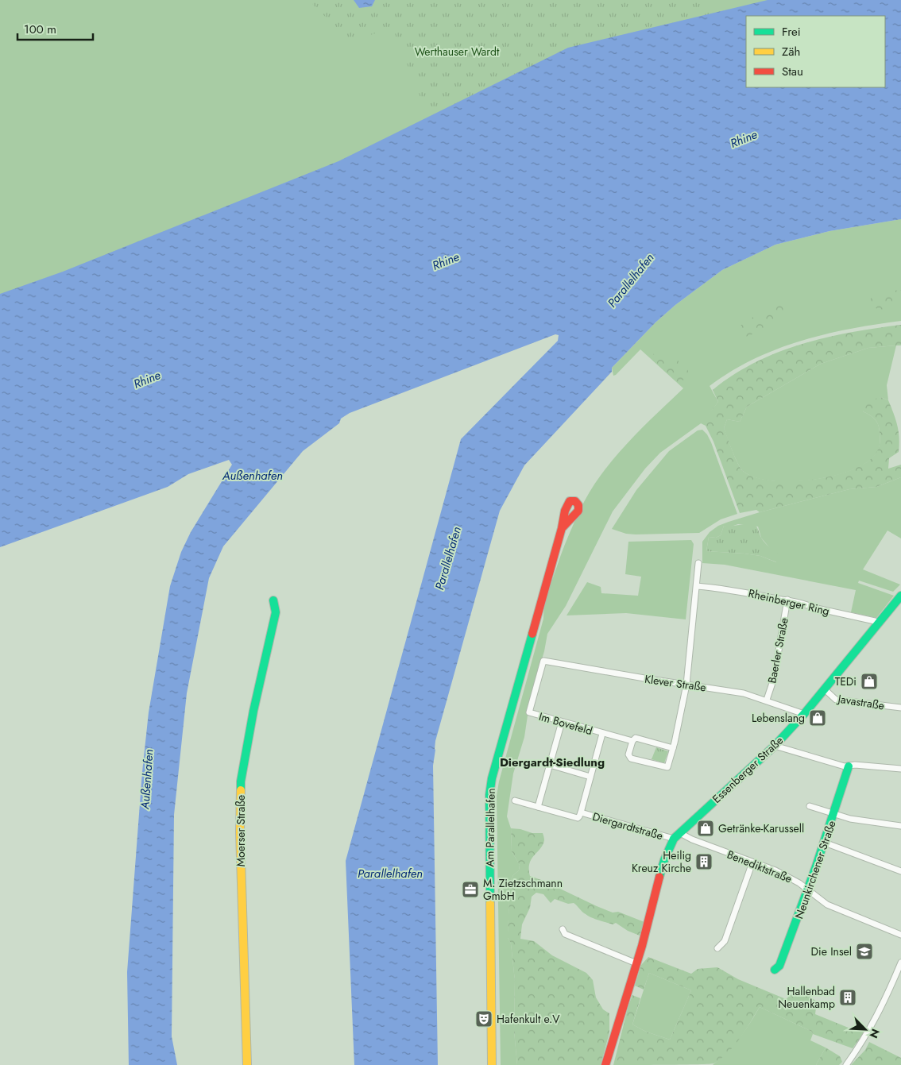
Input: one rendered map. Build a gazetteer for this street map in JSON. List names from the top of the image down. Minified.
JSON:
{"streets":{"street":["Rheinberger Ring","Baerler Straße","Klever Straße","Javastraße","Im Bovefeld","Essenberger Straße","Diergardtstraße","Am Parallelhafen","Moerser Straße","Benediktstraße","Neunkirchener Straße"]},"crossings":[["Rheinberger Ring","Baerler Straße"],["Rheinberger Ring","Essenberger Straße"],["Baerler Straße","Klever Straße"],["Klever Straße","Im Bovefeld"],["Klever Straße","Essenberger Straße"],["Javastraße","Essenberger Straße"],["Essenberger Straße","Diergardtstraße"],["Essenberger Straße","Benediktstraße"],["Diergardtstraße","Benediktstraße"],["Benediktstraße","Neunkirchener Straße"]],"districts":["Diergardt-Siedlung"],"water":["Rhine","Parallelhafen","Außenhafen"],"parks":["Werthauser Wardt"],"places":{"shop":["TEDi","Lebenslang","Getränke-Karussell"],"building":["Heilig Kreuz Kirche","Hallenbad Neuenkamp"],"office":["M. Zietzschmann GmbH"],"school or university":["Die Insel"],"theatre":["Hafenkult e.V"]},"legend":["Frei","Zäh","Stau"],"scale_bar":"100 m","north":"bottom right"}
